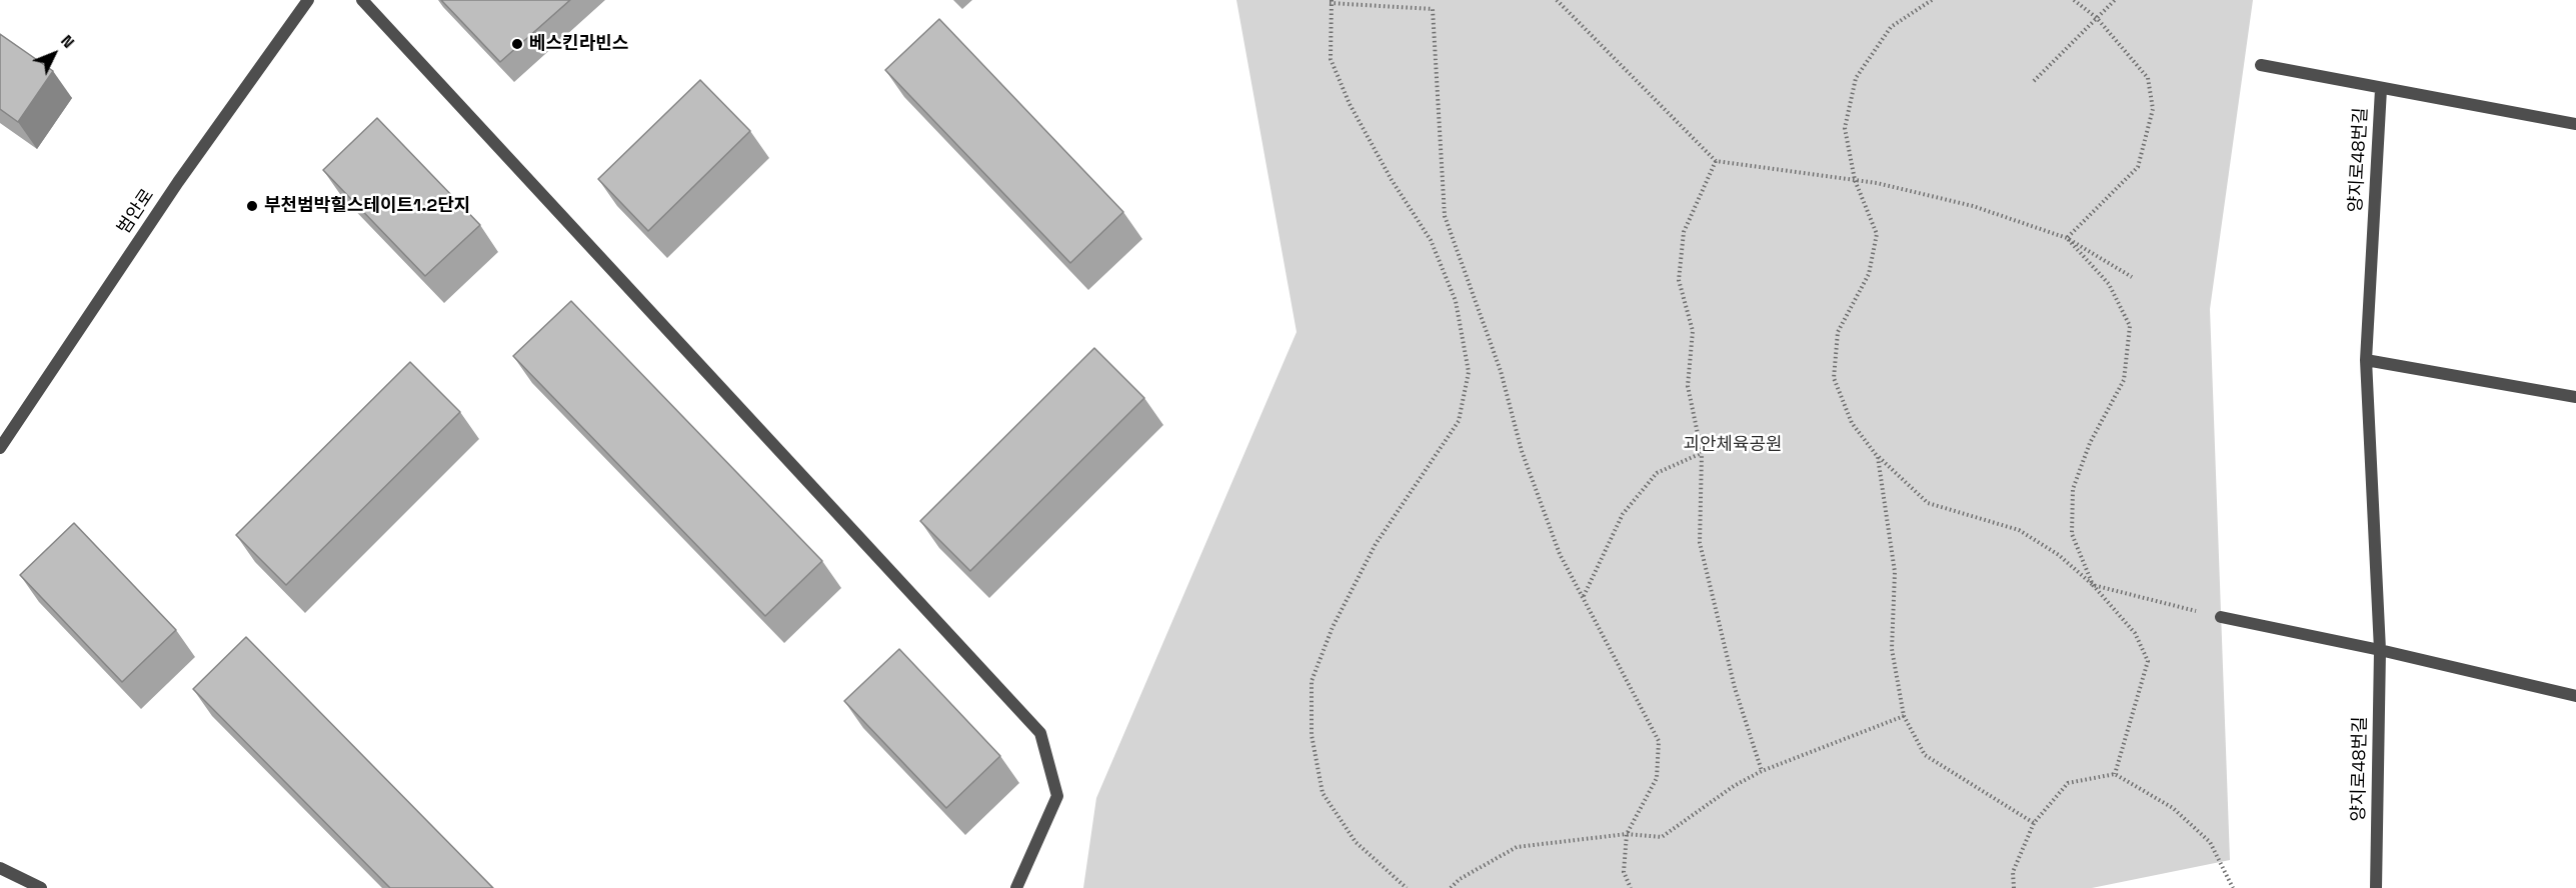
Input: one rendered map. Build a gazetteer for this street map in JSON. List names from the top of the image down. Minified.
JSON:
{"streets":{"street":["양지로48번길","범안로"]},"parks":["괴안체육공원"],"places":["베스킨라빈스","부천범박힐스테이트1.2단지"],"north":"top right"}
